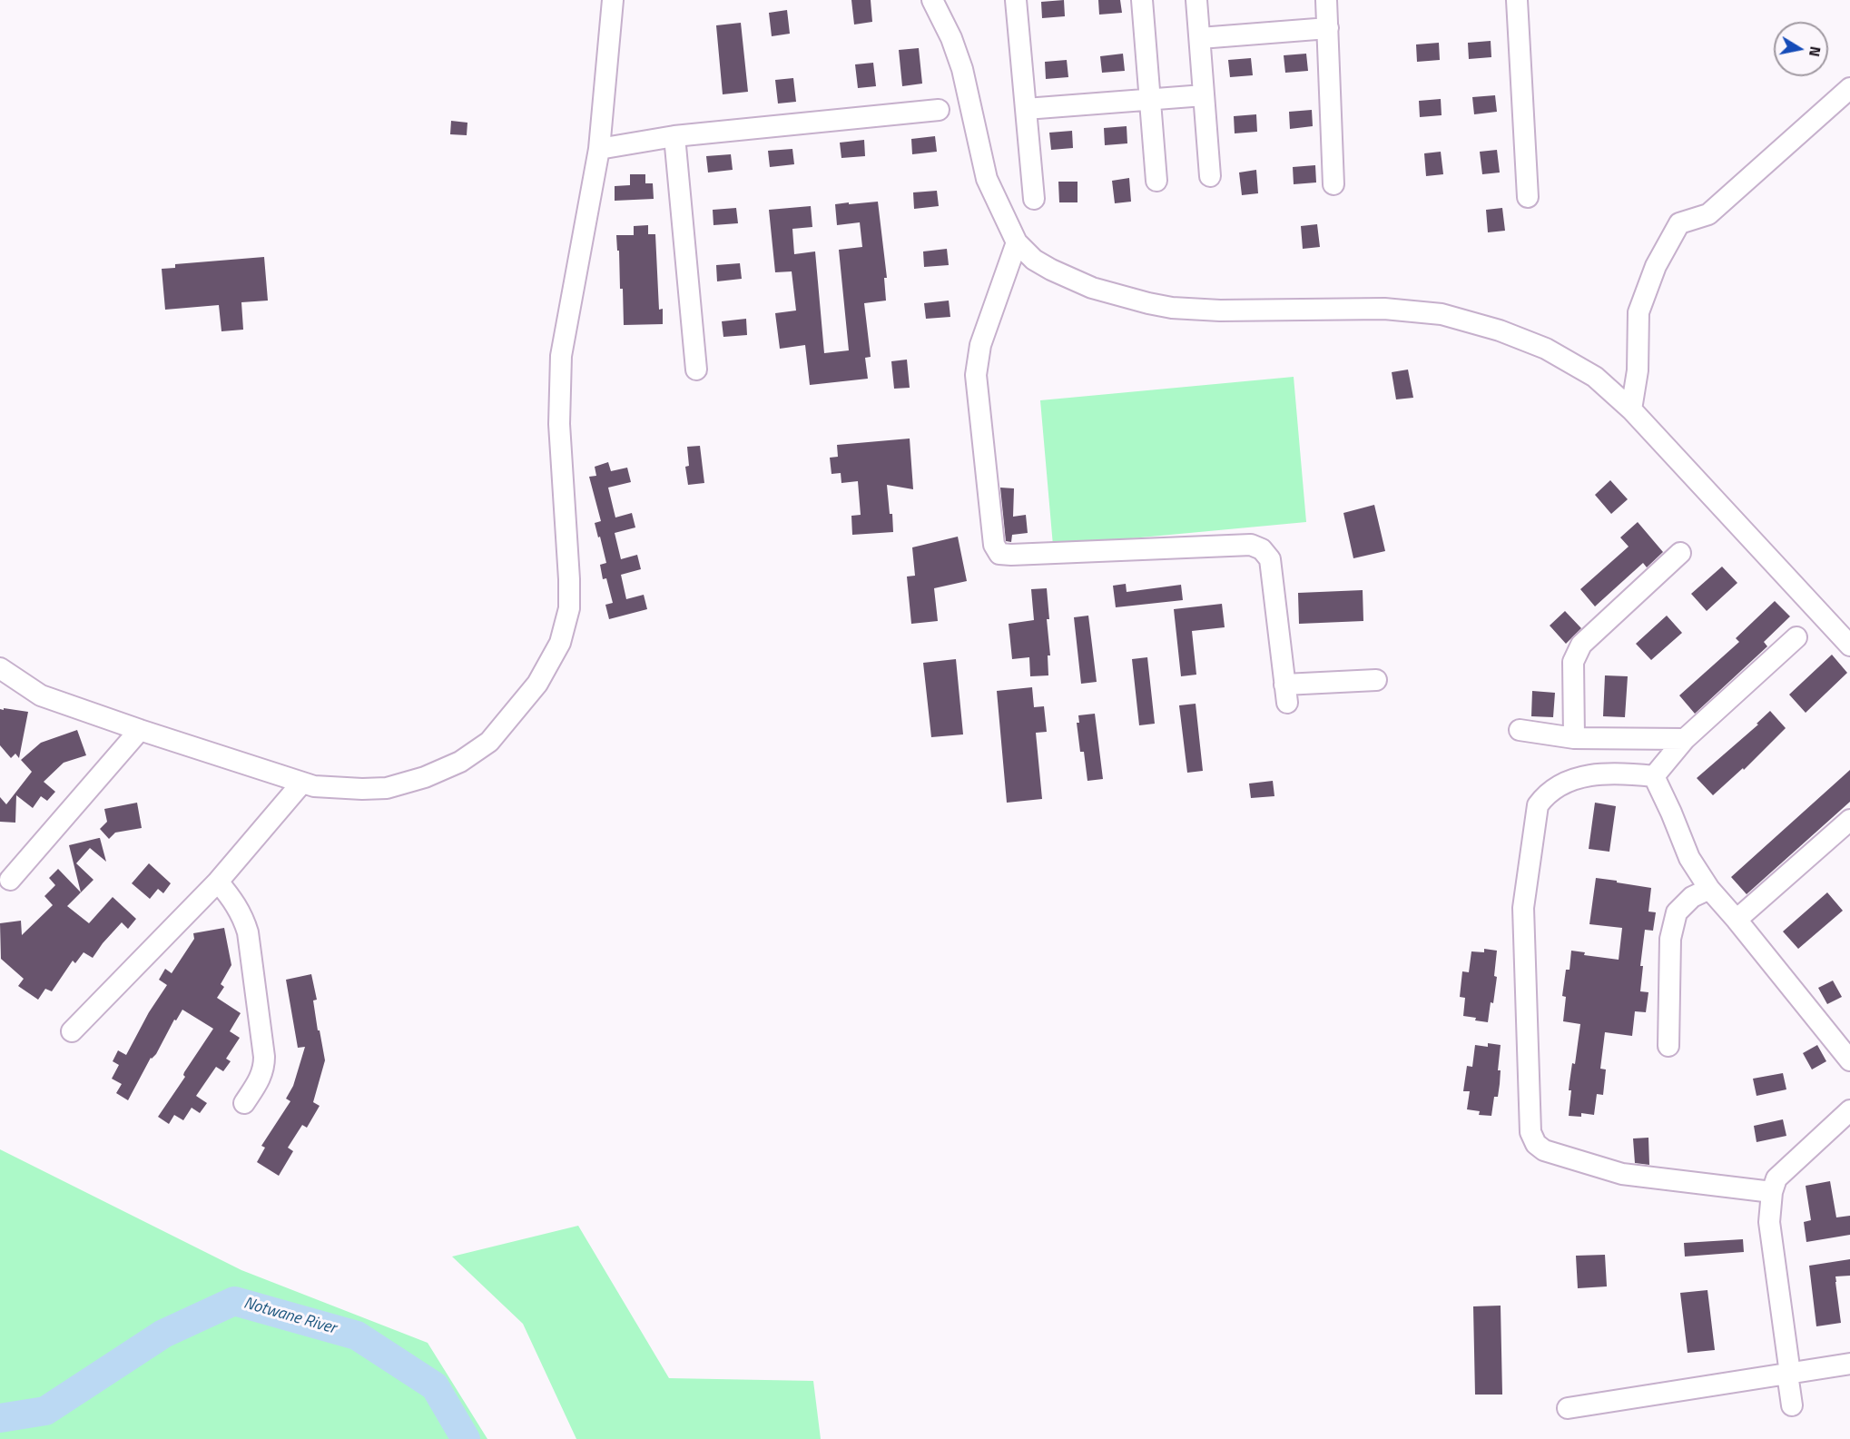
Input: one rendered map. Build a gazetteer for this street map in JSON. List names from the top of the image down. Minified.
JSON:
{"water":["Notwane River"],"north":"right"}
